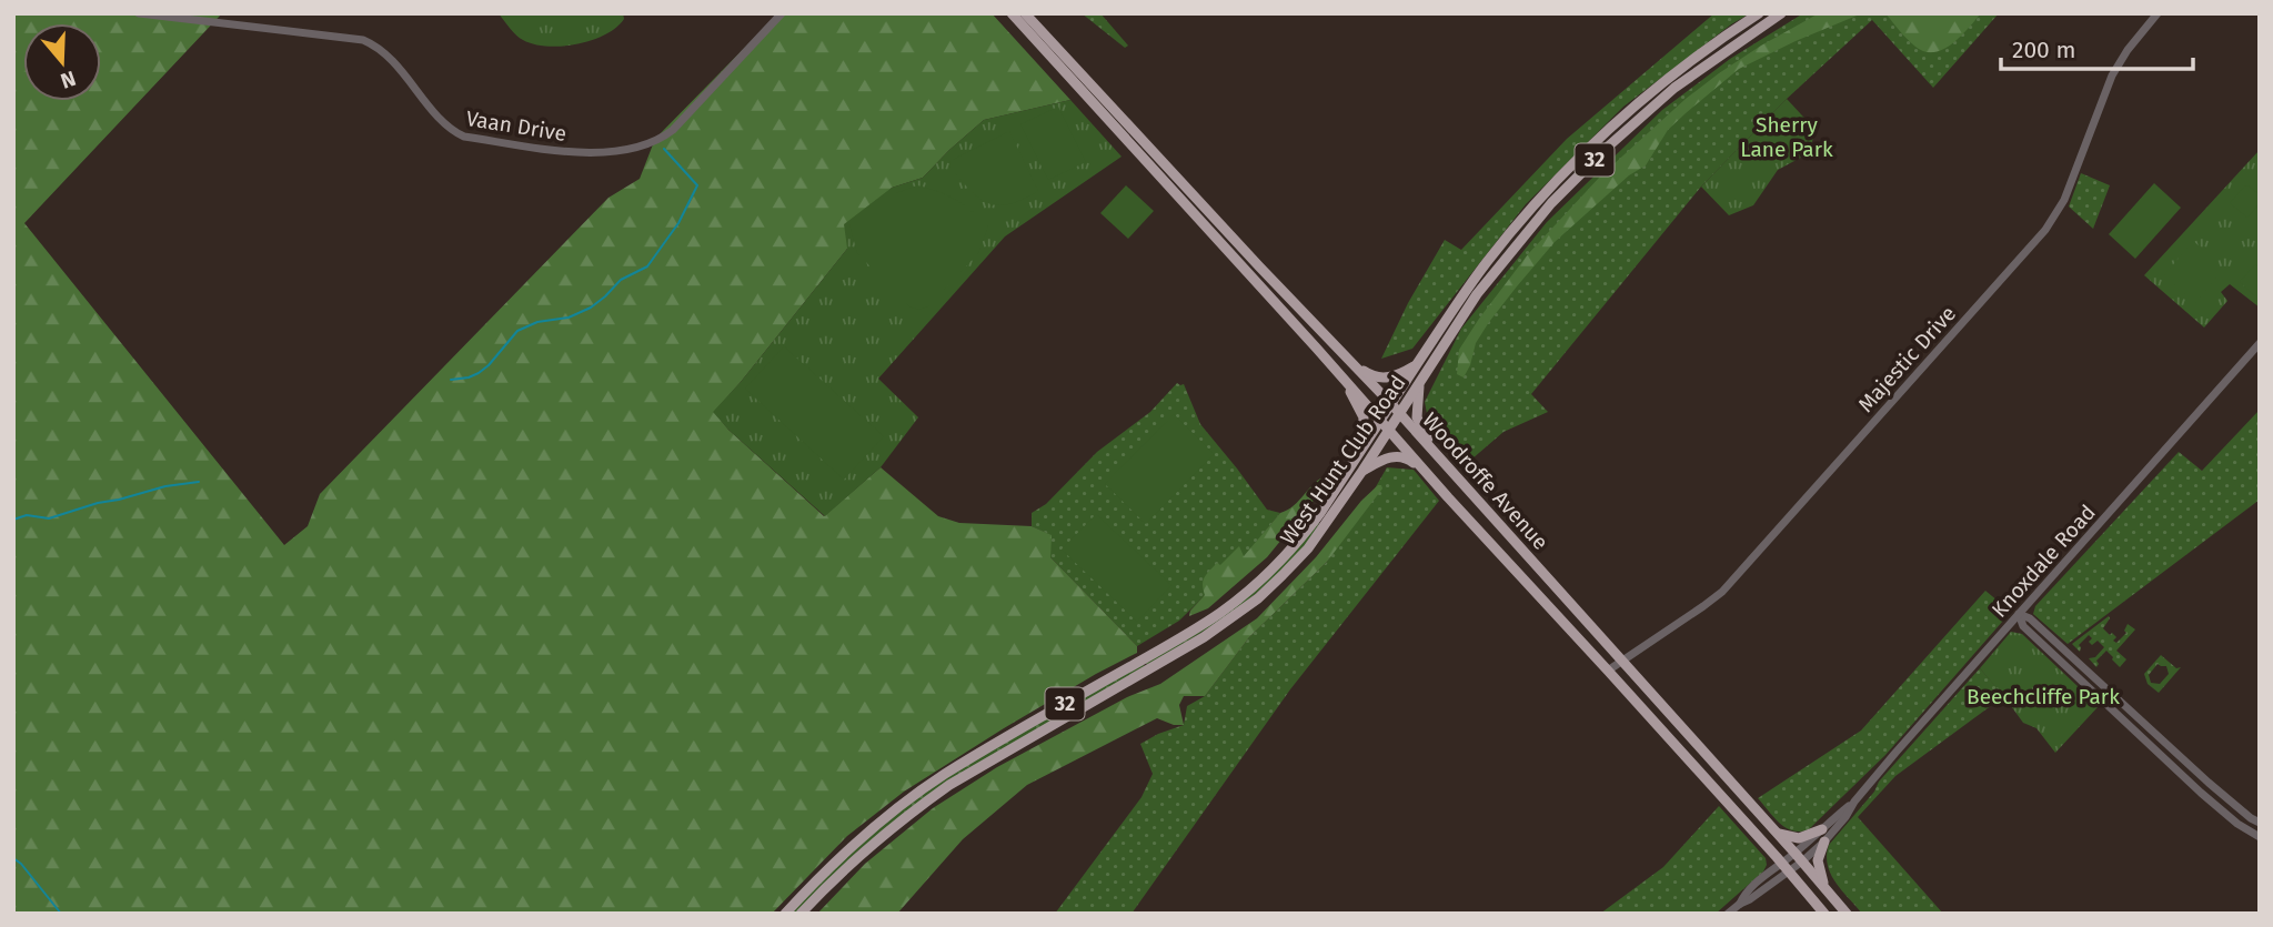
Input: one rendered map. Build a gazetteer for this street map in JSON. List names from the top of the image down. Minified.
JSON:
{"streets":{"main road":["32","West Hunt Club Road","Woodroffe Avenue"],"street":["Vaan Drive","Majestic Drive","Knoxdale Road"]},"crossings":[["Majestic Drive","Woodroffe Avenue"],["West Hunt Club Road","Woodroffe Avenue"],["Woodroffe Avenue","Knoxdale Road"]],"parks":["Sherry Lane Park","Beechcliffe Park"],"scale_bar":"200 m","north":"bottom"}
